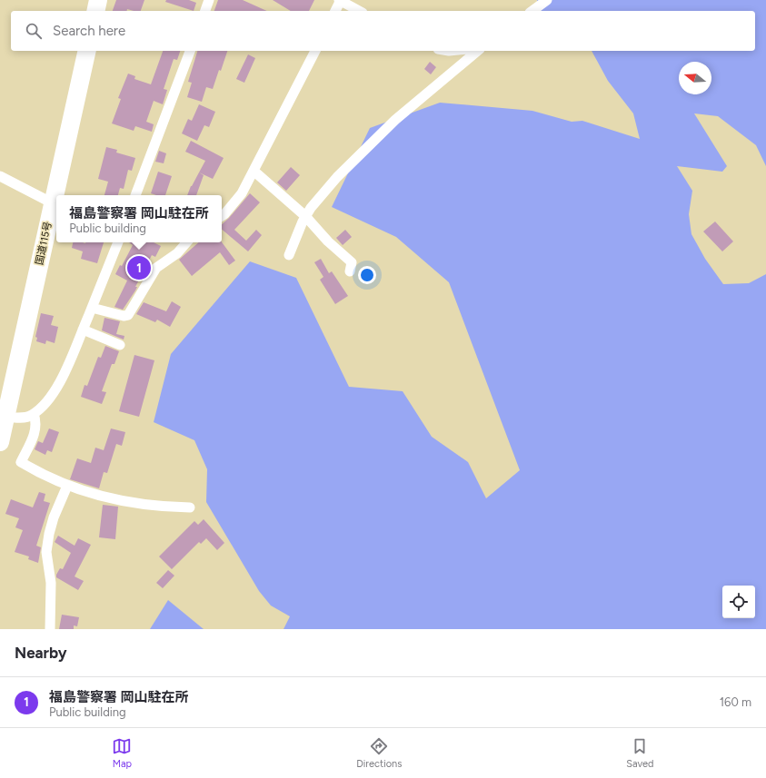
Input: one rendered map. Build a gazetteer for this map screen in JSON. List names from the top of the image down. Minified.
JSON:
{"streets":{"highway":["国道115号"]},"north":"left","page":{"search":"Search here","popup":["福島警察署 岡山駐在所","Public building"],"pins":"1","heading":"Nearby","list":[{"mark":"1","name":"福島警察署 岡山駐在所","note":"Public building","value":"160 m"}],"nav":["Map","Directions","Saved"]}}
